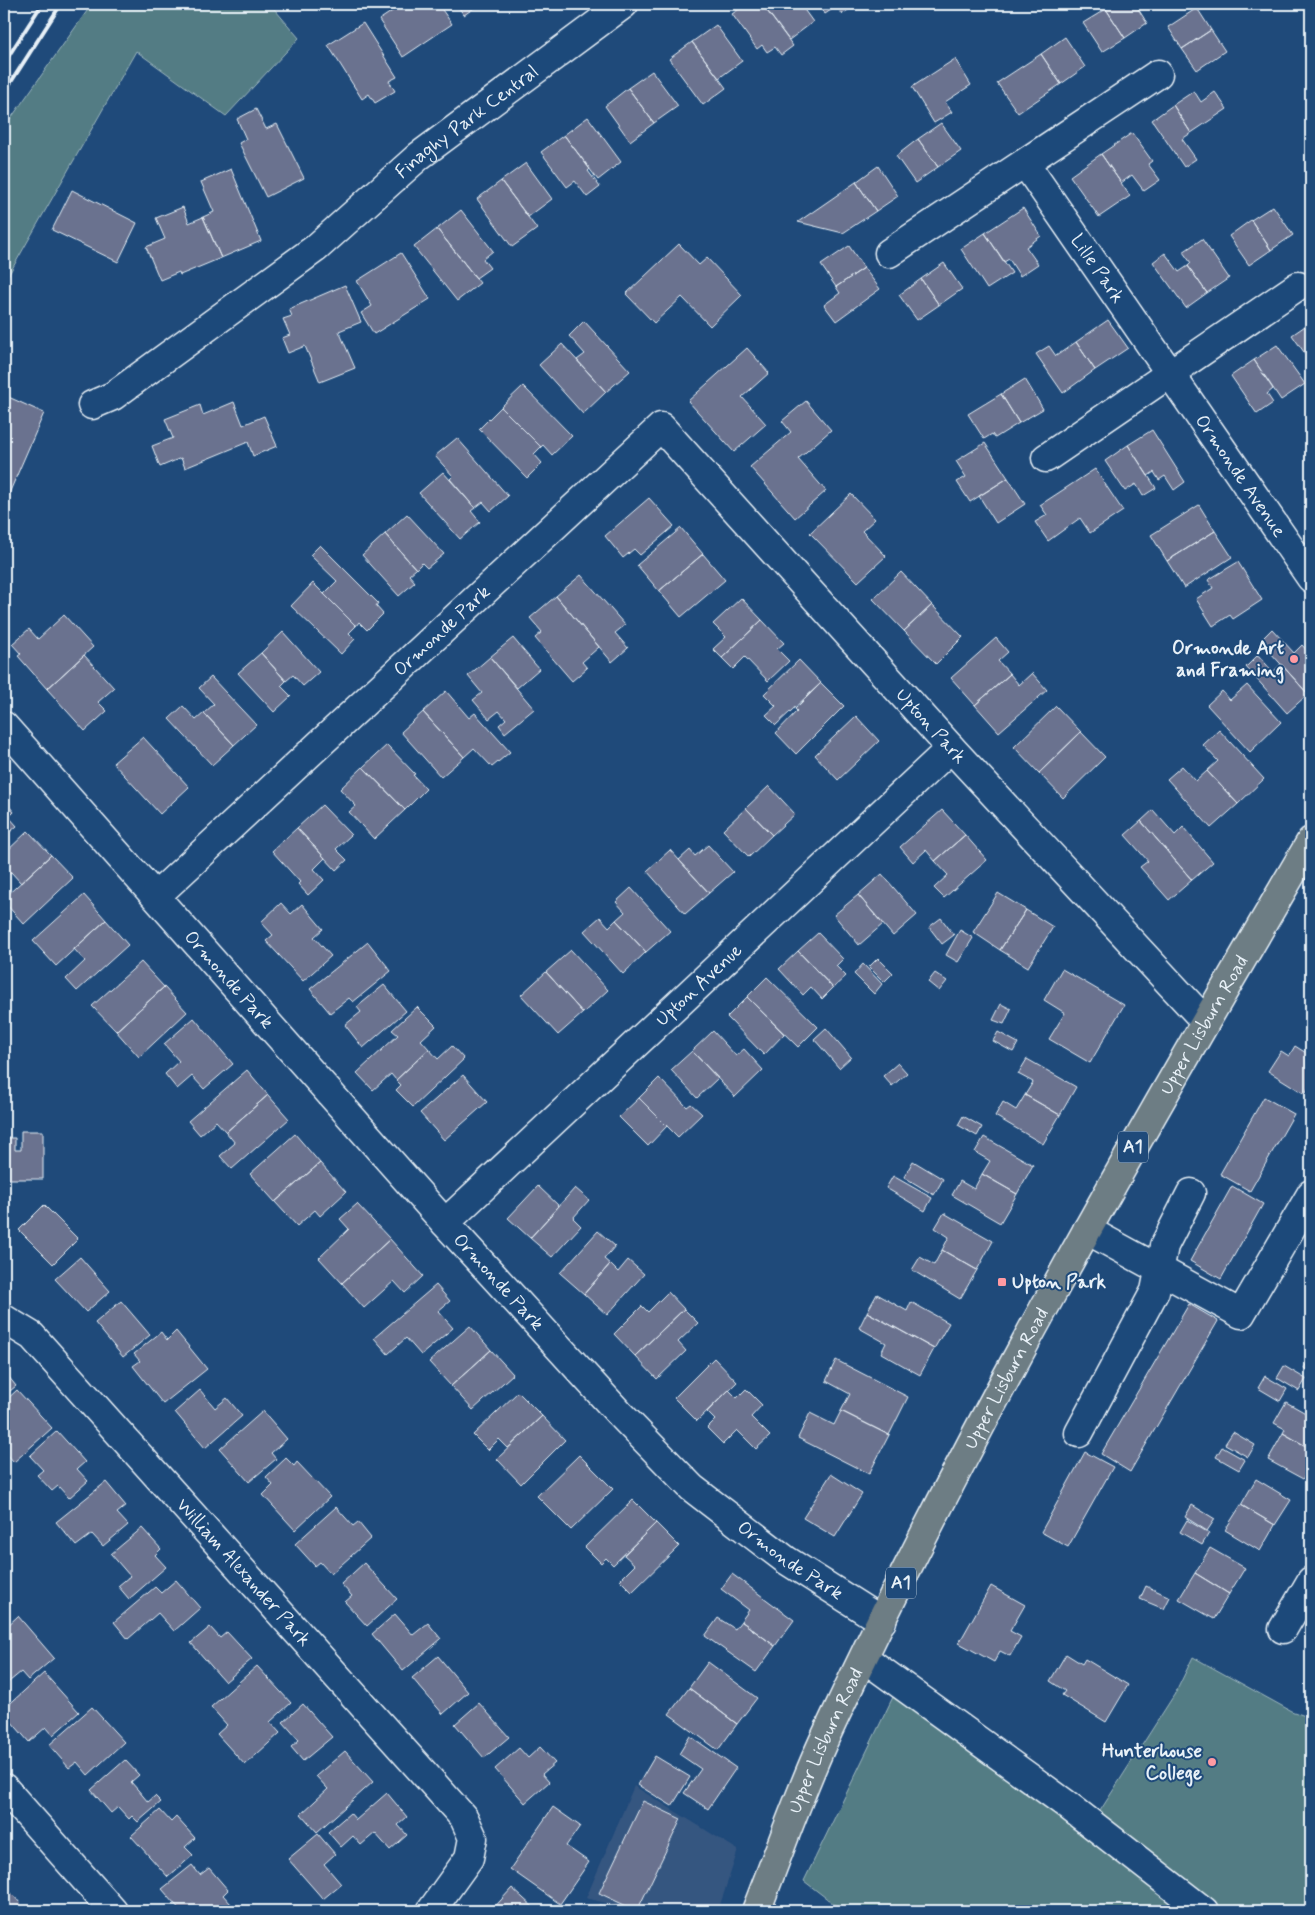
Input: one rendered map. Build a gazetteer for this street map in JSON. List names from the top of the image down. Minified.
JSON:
{"streets":{"main road":["Upper Lisburn Road","A1"],"street":["Finaghy Park Central","Lille Park","Ormonde Avenue","Ormonde Park","Upton Park","Upton Avenue","William Alexander Park"]},"crossings":[["Lille Park","Ormonde Avenue"],["Ormonde Park","Upton Park"],["Ormonde Park","Upton Avenue"],["Ormonde Park","Upper Lisburn Road"],["Upton Park","Upton Avenue"],["Upton Park","Upper Lisburn Road"]],"places":{"other":["Ormonde Art and Framing","Hunterhouse College"],"transit":["Upton Park"]}}
